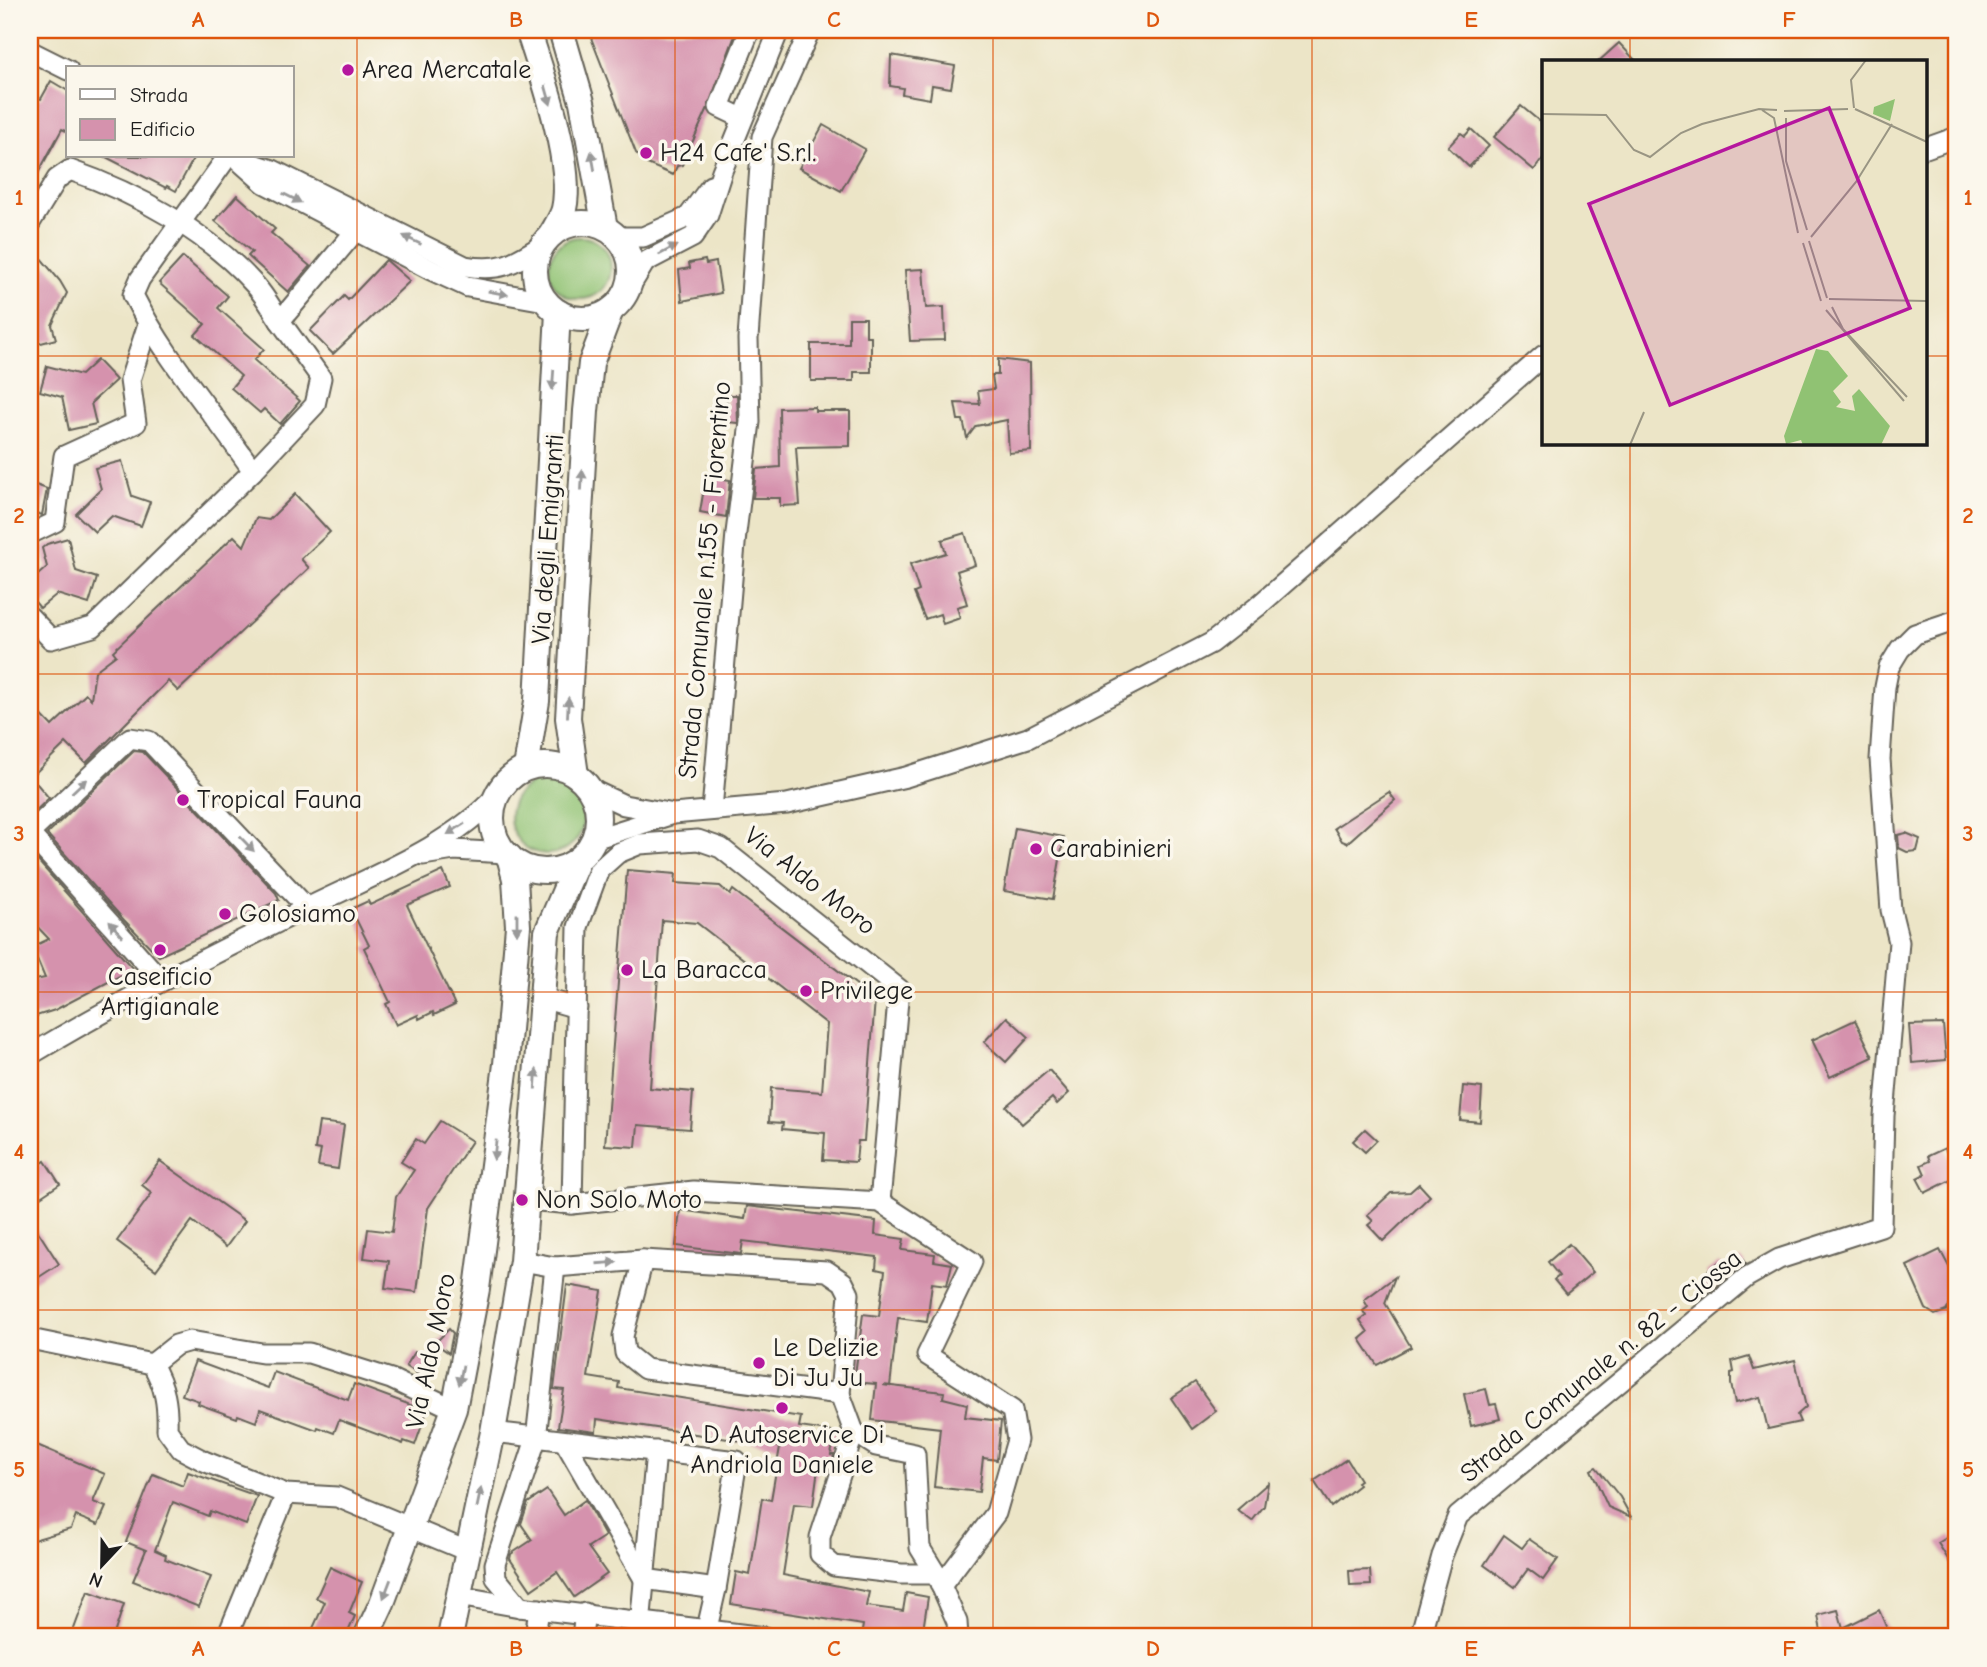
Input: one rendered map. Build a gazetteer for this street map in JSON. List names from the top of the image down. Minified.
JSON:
{"streets":{"main road":["Via degli Emigranti","Via Aldo Moro"],"street":["Strada Comunale n.155 - Fiorentino","Strada Comunale n. 82 - Ciossa"]},"crossings":[["Via degli Emigranti","Via Aldo Moro"]],"places":["Area Mercatale","H24 Cafe' S.r.l.","Tropical Fauna","Carabinieri","Golosiamo","Caseificio Artigianale","La Baracca","Privilege","Non Solo Moto","Le Delizie Di Ju Ju","A D Autoservice Di Andriola Daniele"],"legend":["Strada","Edificio"],"north":"bottom","grid":{"columns":["A","B","C","D","E","F"],"rows":["1","2","3","4","5"]}}
